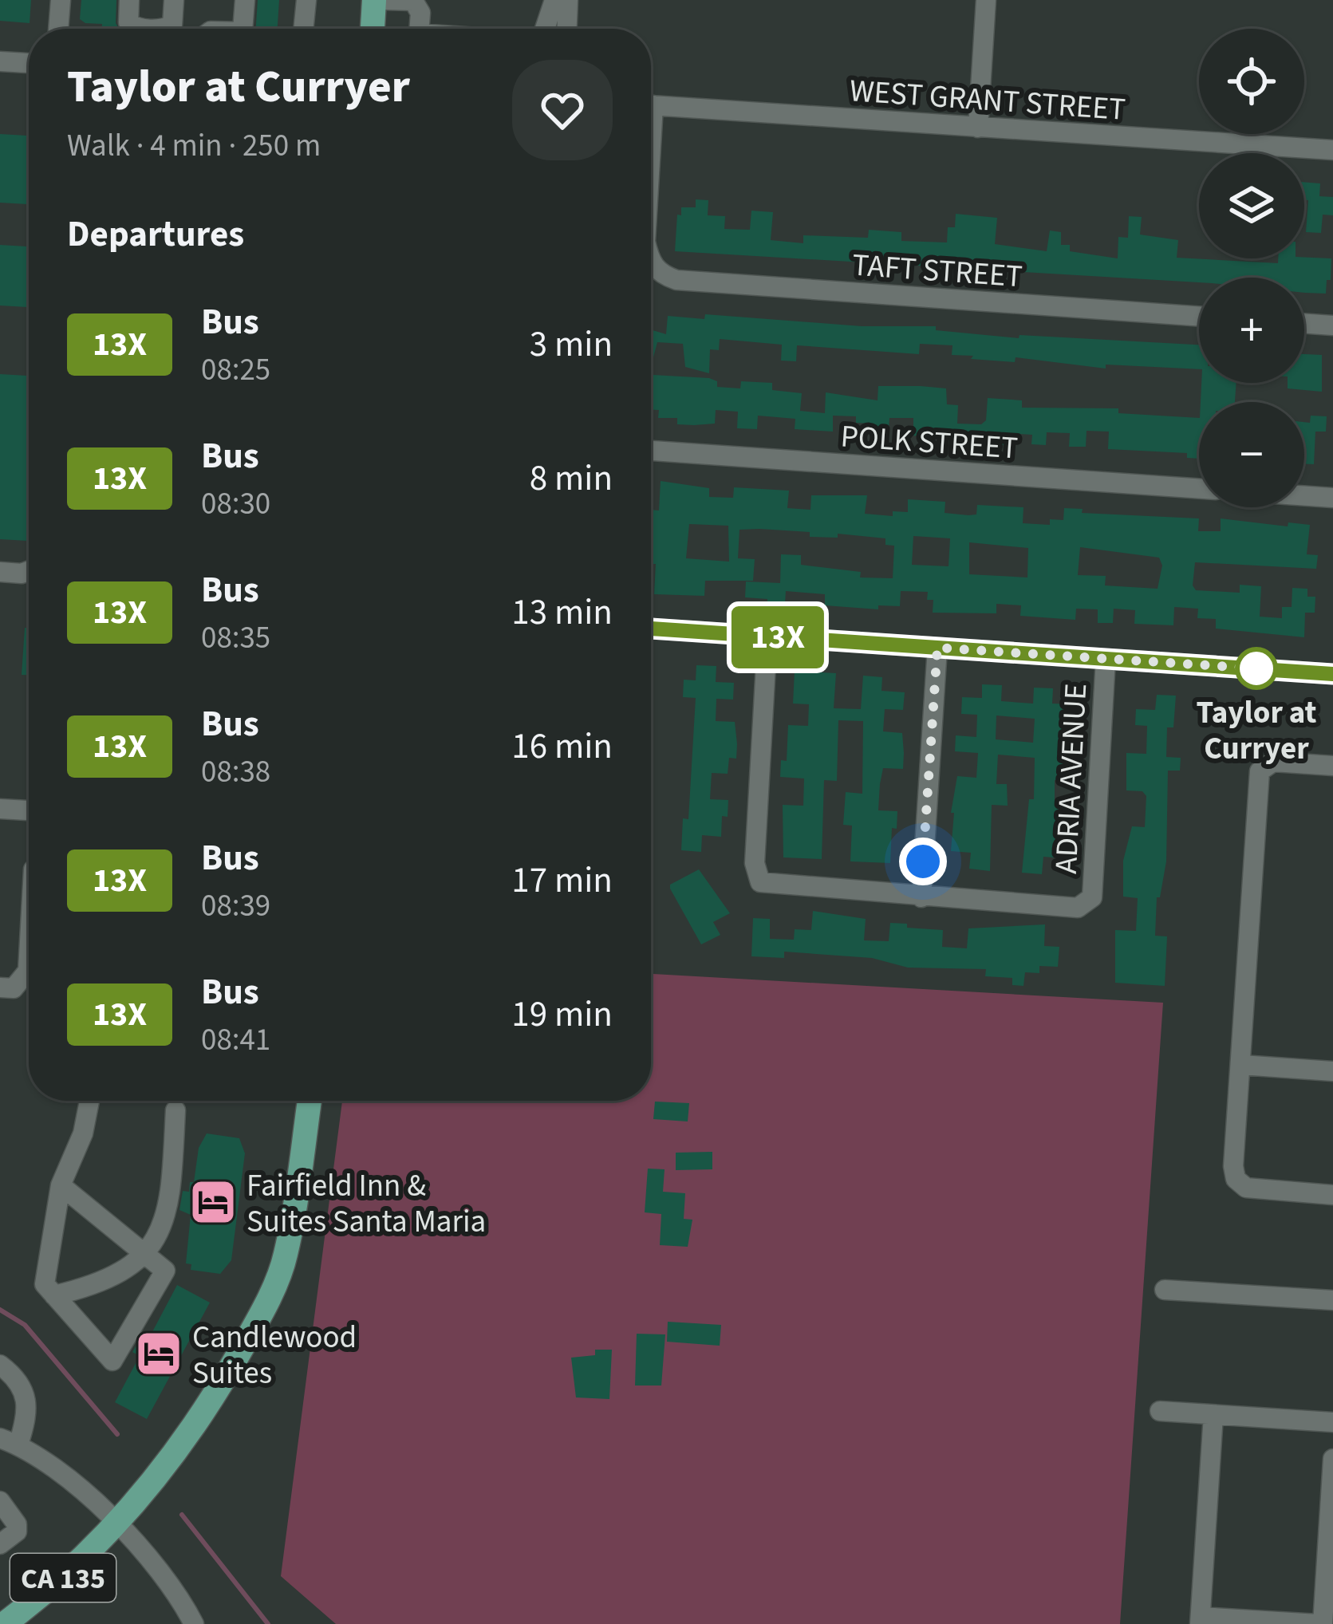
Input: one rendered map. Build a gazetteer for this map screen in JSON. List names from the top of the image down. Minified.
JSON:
{"streets":{"main road":["CA 135"],"street":["WEST GRANT STREET","TAFT STREET","POLK STREET","ADRIA AVENUE"]},"places":{"other":["Taylor at Curryer"],"hotel":["Fairfield Inn & Suites Santa Maria","Candlewood Suites"]},"lines":["bus line 13X"],"page":{"on_map":"13X","map_buttons":["+","−"],"heading":[["Taylor at Curryer","Walk · 4 min · 250 m"],"Departures"],"list":[{"mark":"13X","name":"Bus","note":"08:25","value":"3 min"},{"mark":"13X","name":"Bus","note":"08:30","value":"8 min"},{"mark":"13X","name":"Bus","note":"08:35","value":"13 min"},{"mark":"13X","name":"Bus","note":"08:38","value":"16 min"},{"mark":"13X","name":"Bus","note":"08:39","value":"17 min"},{"mark":"13X","name":"Bus","note":"08:41","value":"19 min"}]}}
